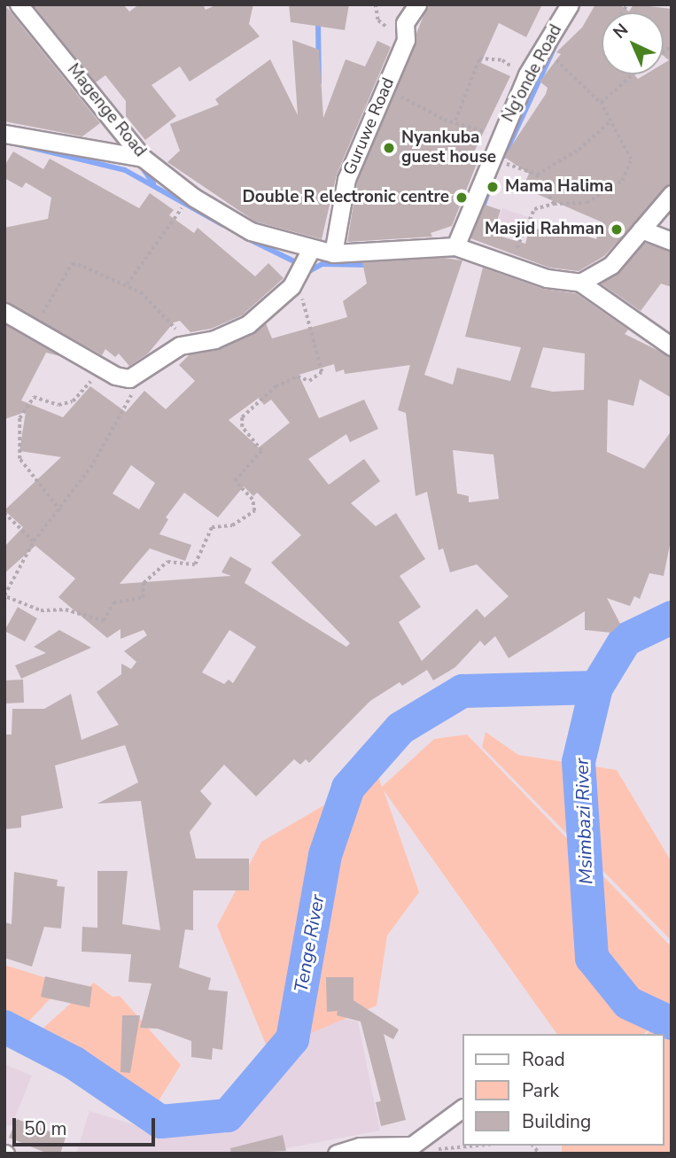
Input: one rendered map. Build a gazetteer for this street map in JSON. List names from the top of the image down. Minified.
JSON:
{"streets":{"street":["Ng'onde Road","Magenge Road","Guruwe Road"]},"crossings":[["Ng'onde Road","Magenge Road"],["Magenge Road","Guruwe Road"]],"water":["Msimbazi River","Tenge River"],"places":["Nyankuba guest house","Mama Halima","Double R electronic centre","Masjid Rahman"],"legend":["Road","Park","Building"],"scale_bar":"50 m","north":"top left"}
